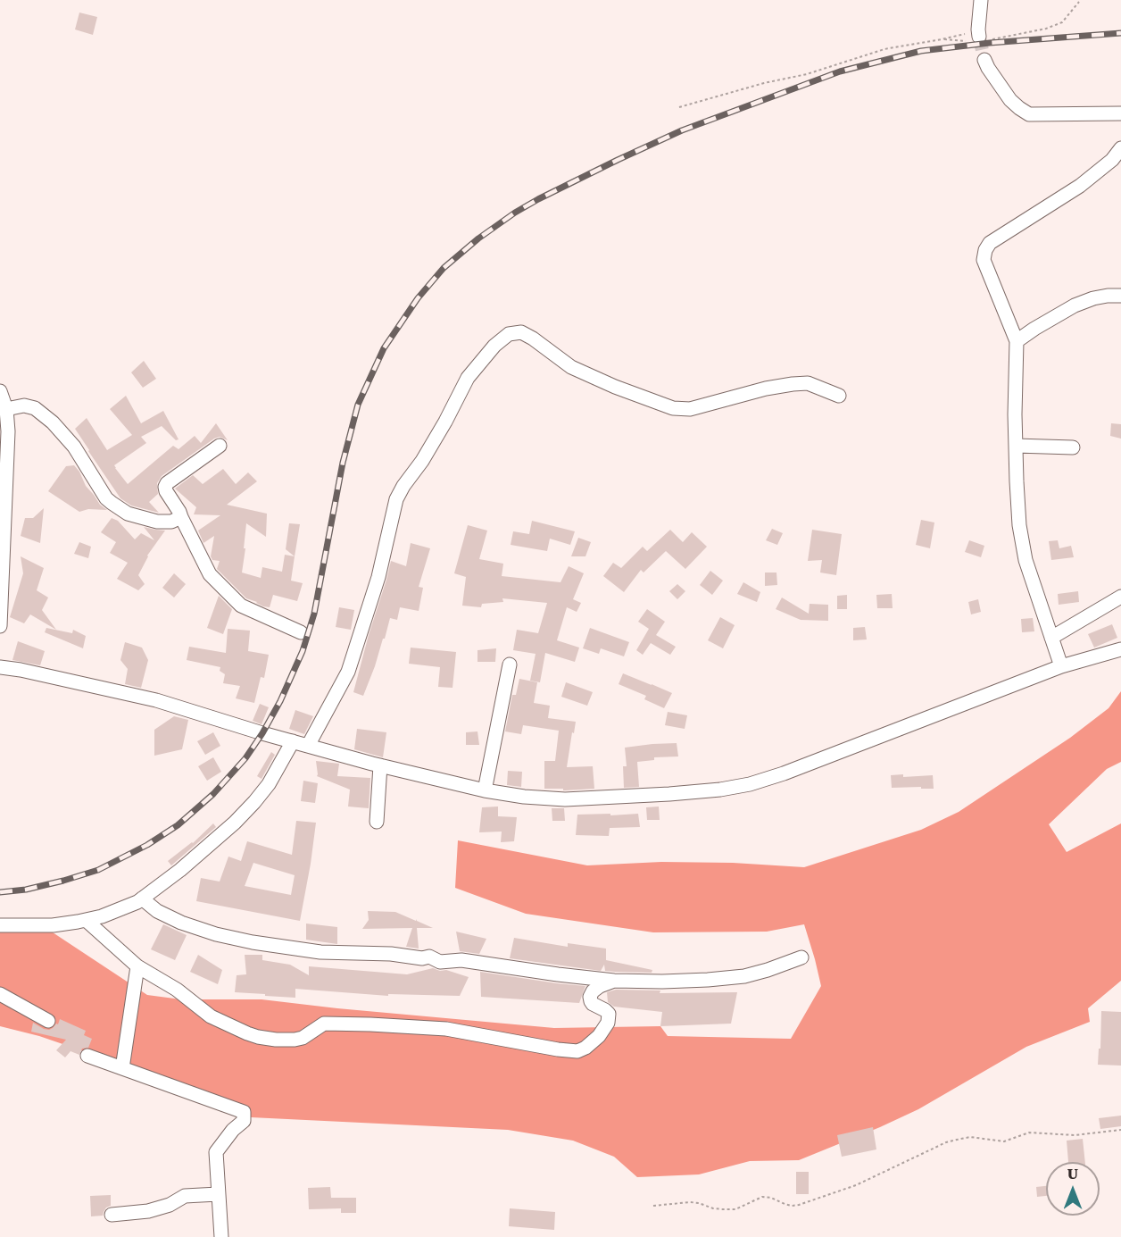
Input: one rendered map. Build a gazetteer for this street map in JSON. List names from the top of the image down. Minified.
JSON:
{"north":"top"}
